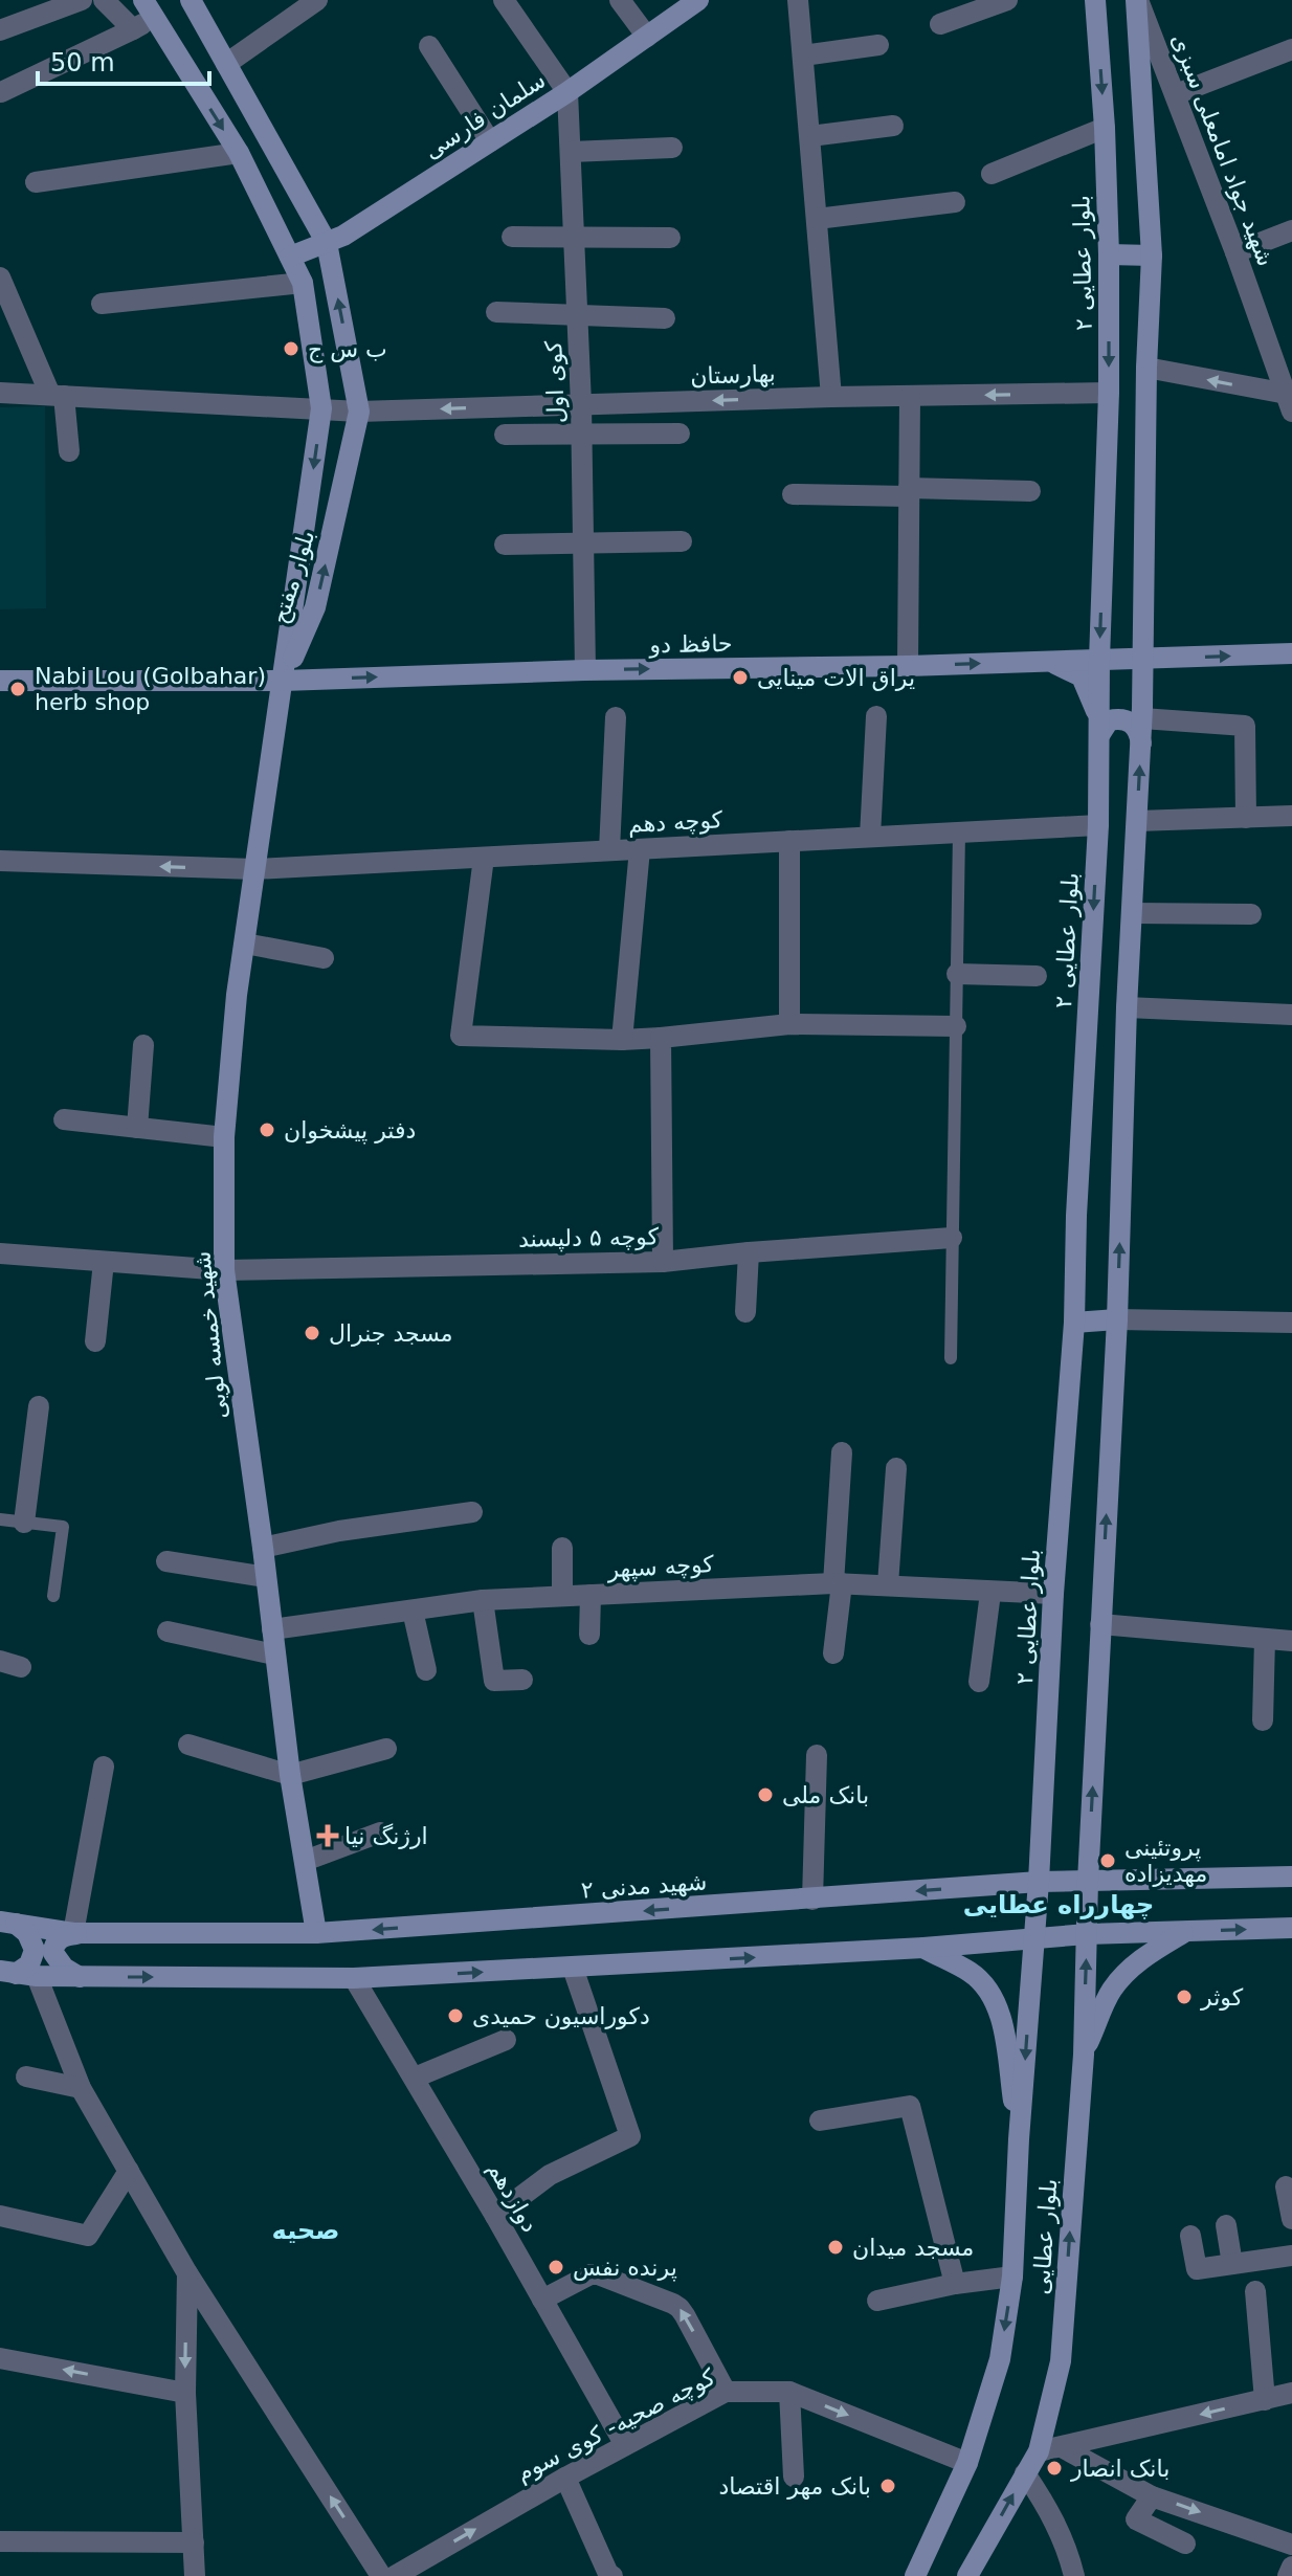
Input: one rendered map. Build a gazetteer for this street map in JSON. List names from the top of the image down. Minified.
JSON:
{"streets":{"street":["سلمان فارسی","شهید جواد امامعلی سبزی","بلوار عطایی ۲","بهارستان","کوی اول","بلوار مفتح","حافظ دو","کوچه دهم","کوچه ۵ دلپسند","شهید خمسه لویی","کوچه سپهر","شهید مدنی ۲","دوازدهم","بلوار عطایی","کوچه صحیه- کوی سوم"]},"crossings":[["سلمان فارسی","کوی اول"],["سلمان فارسی","بلوار مفتح"],["بلوار عطایی ۲","بهارستان"],["بلوار عطایی ۲","حافظ دو"],["بلوار عطایی ۲","کوچه دهم"],["بلوار عطایی ۲","کوچه سپهر"],["بلوار عطایی ۲","شهید مدنی ۲"],["بلوار عطایی ۲","بلوار عطایی"],["بهارستان","کوی اول"],["بهارستان","بلوار مفتح"],["کوی اول","حافظ دو"],["بلوار مفتح","حافظ دو"],["بلوار مفتح","شهید خمسه لویی"],["حافظ دو","شهید خمسه لویی"],["کوچه دهم","شهید خمسه لویی"],["کوچه ۵ دلپسند","شهید خمسه لویی"],["شهید خمسه لویی","کوچه سپهر"],["شهید خمسه لویی","شهید مدنی ۲"],["شهید مدنی ۲","بلوار عطایی"],["دوازدهم","کوچه صحیه- کوی سوم"],["بلوار عطایی","کوچه صحیه- کوی سوم"]],"districts":["چهارراه عطایی","صحیه"],"places":{"other":["ب س ج","یراق الات مینایی","Nabi Lou (Golbahar) herb shop","دفتر پیشخوان","مسجد جنرال","بانک ملی","پروتئينی مهديزاده","کوثر","دکوراسیون حمیدی","مسجد میدان","پرنده نفس","بانک انصار","بانک مهر اقتصاد"],"health":["ارژنگ نیا"]},"scale_bar":"50 m"}
